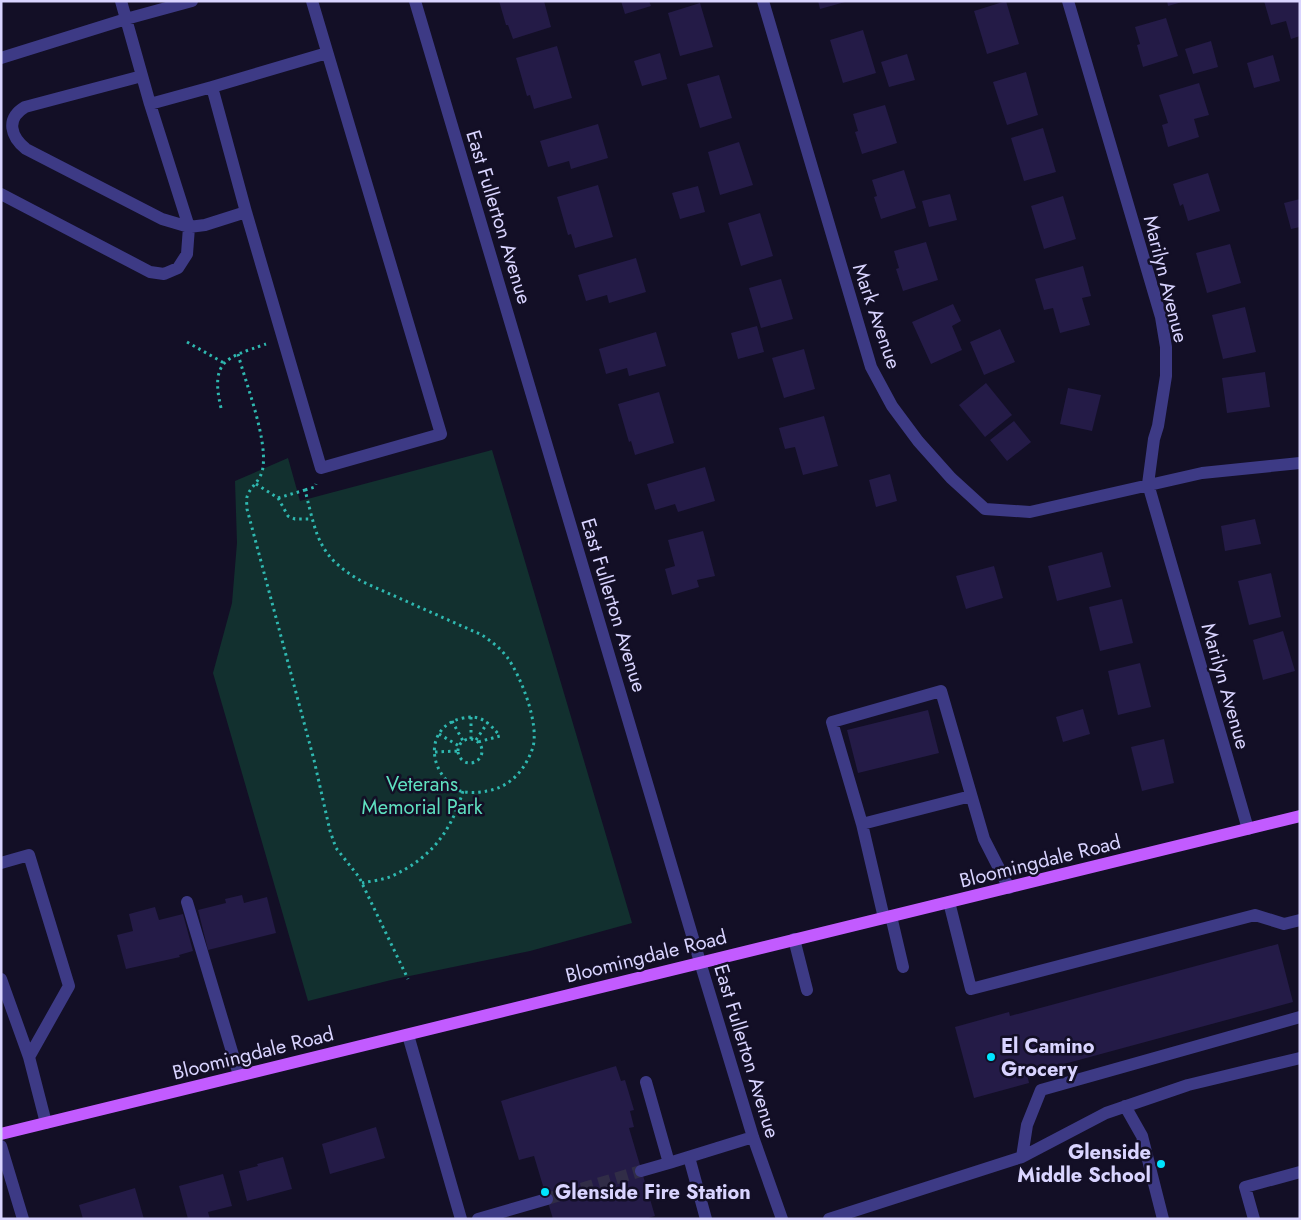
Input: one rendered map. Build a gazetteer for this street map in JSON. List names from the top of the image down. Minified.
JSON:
{"streets":{"main road":["Bloomingdale Road"],"street":["East Fullerton Avenue","Marilyn Avenue","Mark Avenue"]},"crossings":[["East Fullerton Avenue","Bloomingdale Road"],["Marilyn Avenue","Mark Avenue"],["Marilyn Avenue","Bloomingdale Road"]],"parks":["Veterans Memorial Park"],"places":["El Camino Grocery","Glenside Middle School","Glenside Fire Station"]}
